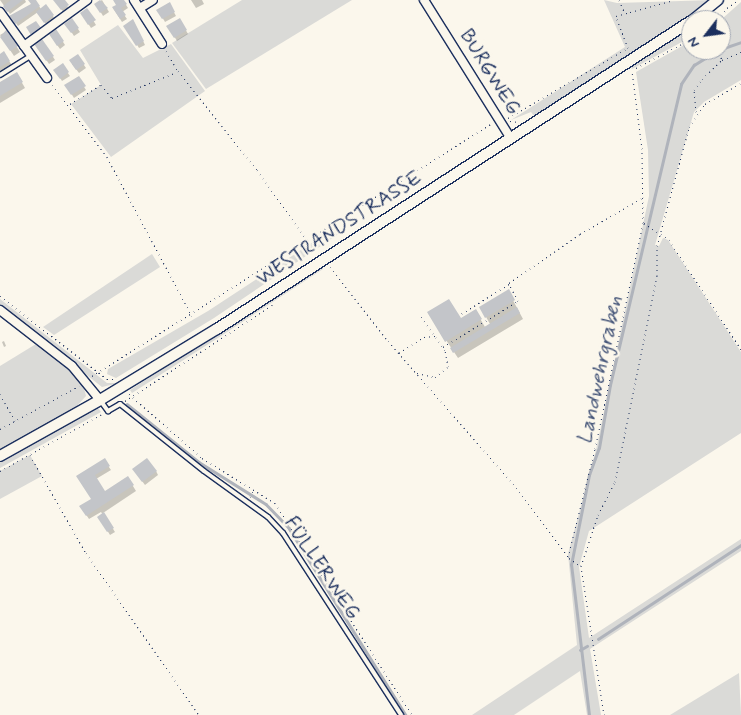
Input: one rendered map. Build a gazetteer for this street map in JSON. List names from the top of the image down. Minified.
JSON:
{"streets":{"main road":["WESTRANDSTRASSE"],"street":["BURGWEG"],"lane":["FÜLLERWEG"]},"crossings":[["BURGWEG","WESTRANDSTRASSE"]],"water":["Landwehrgraben"],"north":"bottom left"}
